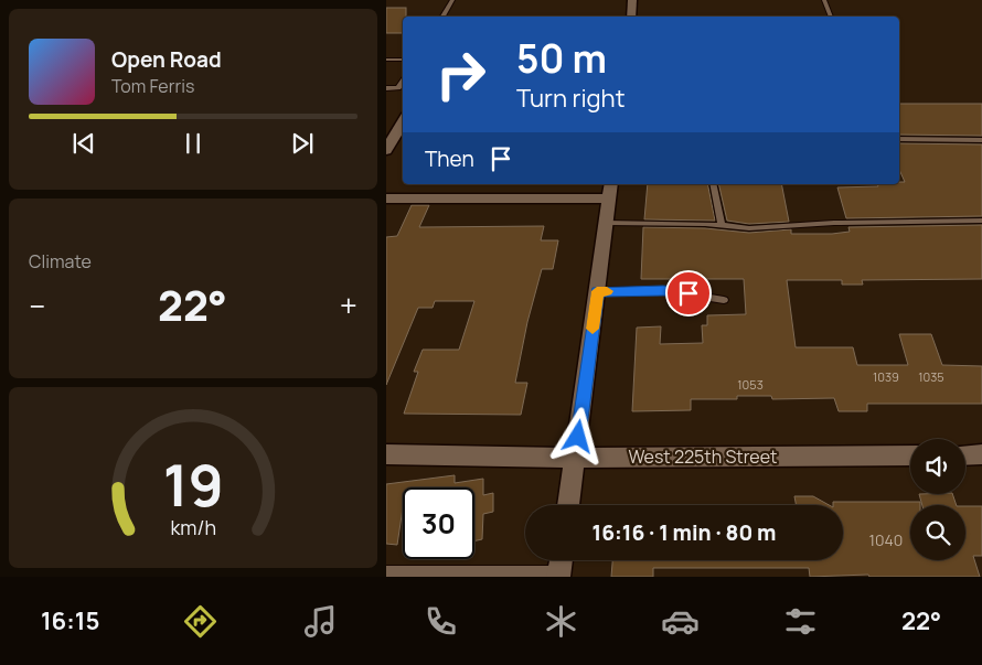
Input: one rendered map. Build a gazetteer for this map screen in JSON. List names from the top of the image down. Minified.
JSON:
{"streets":{"street":["West 225th Street"]},"house_numbers":["1039","1035","1053","1040"],"page":{"turn":["50 m","Turn right"],"song":["Open Road","Tom Ferris"],"then":"Then","tile":"Climate","heat":["−","22°","+"],"limit":"30","trip":"16:16 · 1 min · 80 m","tabs":["16:15","22°"],"gauge":["19","km/h"]}}
